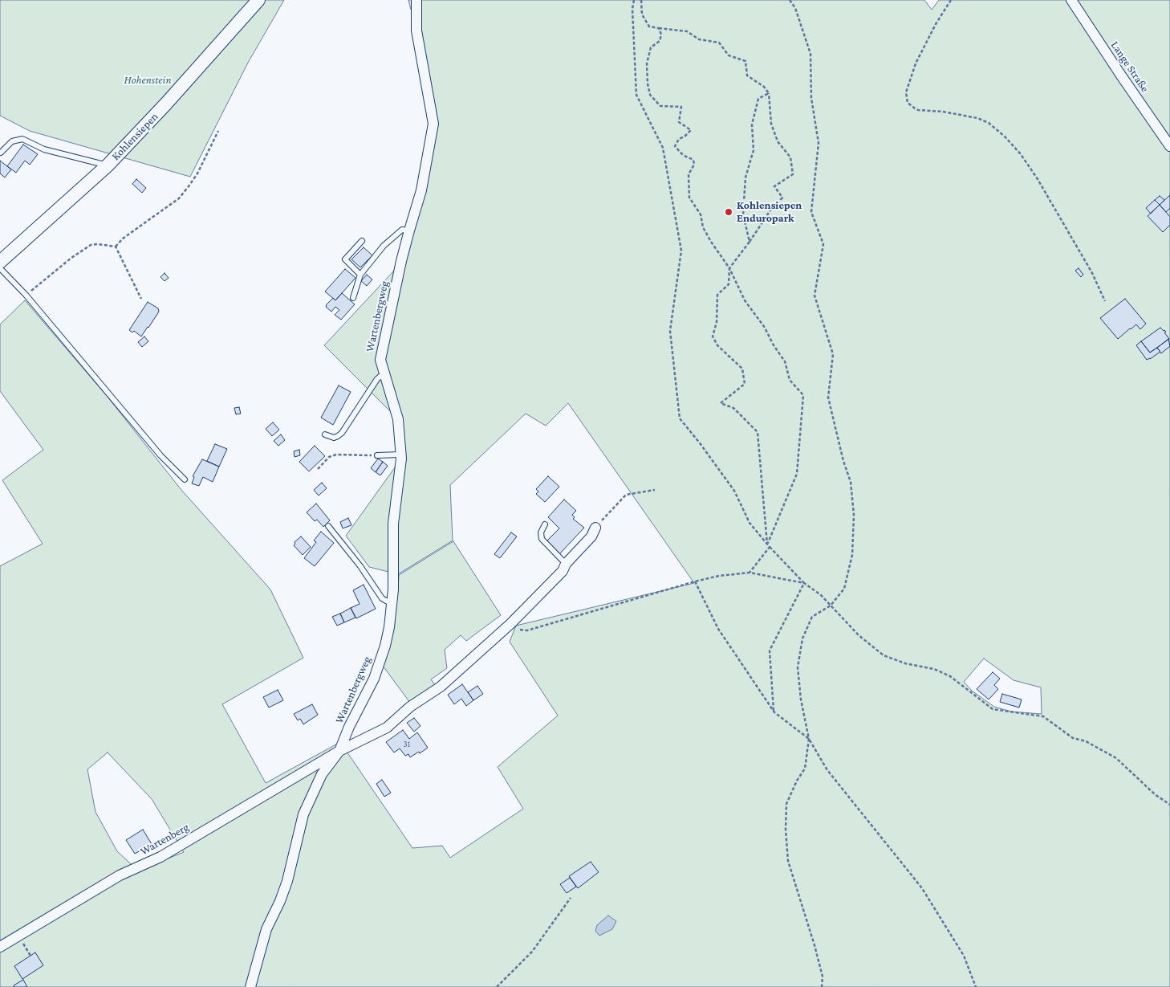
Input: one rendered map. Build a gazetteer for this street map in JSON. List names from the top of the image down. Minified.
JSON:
{"streets":{"street":["Lange Straße","Kohlensiepen","Wartenbergweg","Wartenberg"]},"crossings":[["Wartenbergweg","Wartenberg"]],"parks":["Hohenstein"],"places":["Kohlensiepen Enduropark"],"house_numbers":["31"]}
